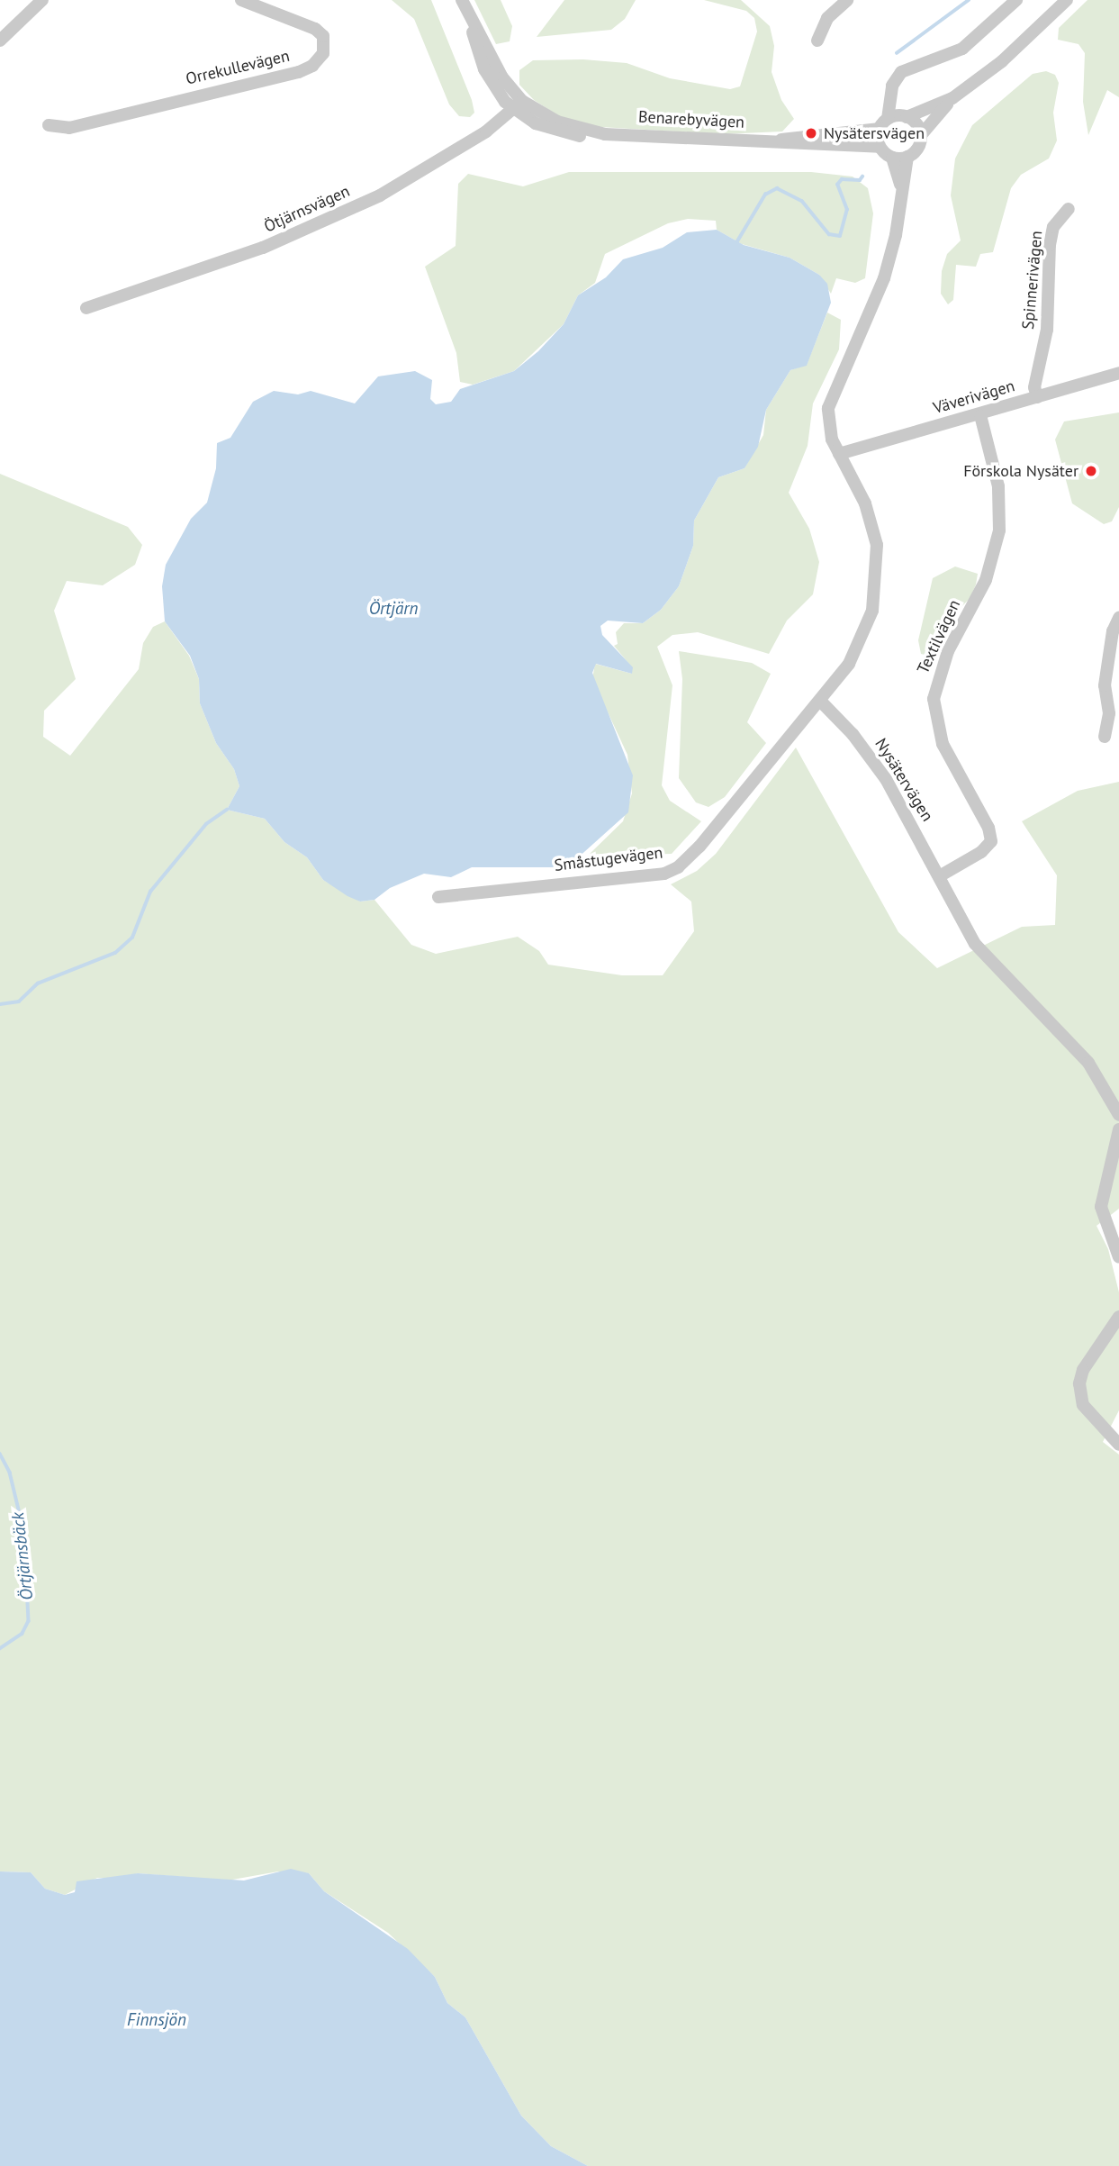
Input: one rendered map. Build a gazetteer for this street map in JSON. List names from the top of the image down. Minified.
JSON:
{"streets":{"street":["Orrekullevägen","Benarebyvägen","Ötjärnsvägen","Spinnerivägen","Väverivägen","Textilvägen","Nysätervägen","Småstugevägen"]},"crossings":[["Benarebyvägen","Ötjärnsvägen"],["Spinnerivägen","Väverivägen"],["Väverivägen","Textilvägen"],["Textilvägen","Nysätervägen"],["Nysätervägen","Småstugevägen"]],"water":["Örtjärn","Örtjärnsbäck","Finnsjön"],"places":["Nysätersvägen","Förskola Nysäter"]}
